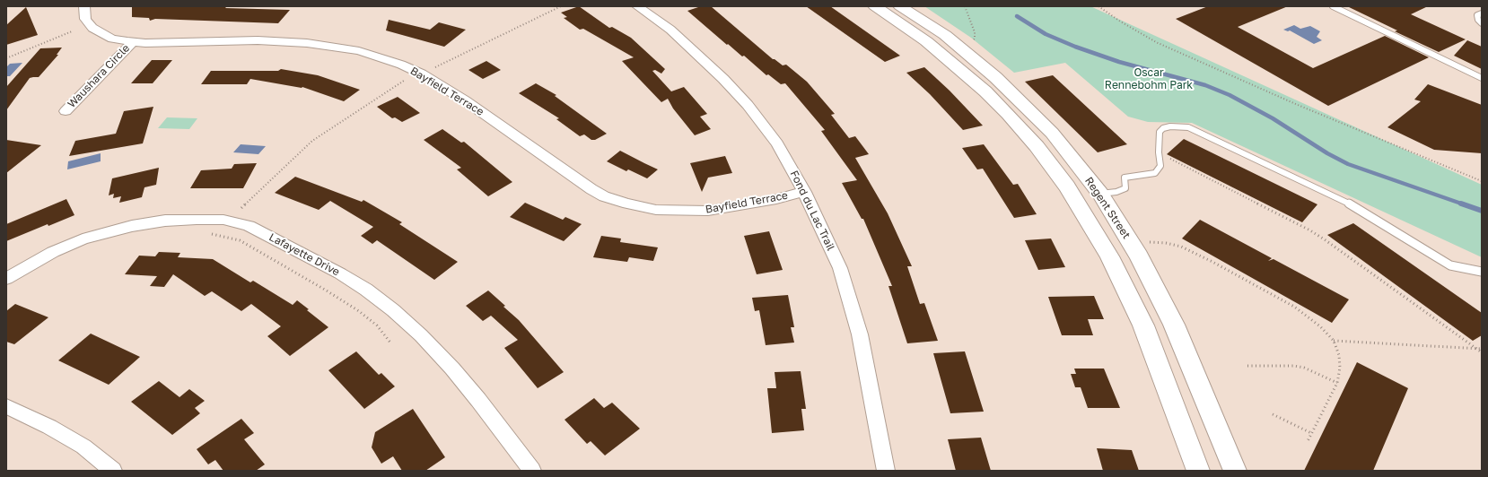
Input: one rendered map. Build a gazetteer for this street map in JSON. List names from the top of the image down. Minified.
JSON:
{"streets":{"street":["Waushara Circle","Bayfield Terrace","Regent Street","Fond du Lac Trail","Lafayette Drive"]},"crossings":[["Waushara Circle","Bayfield Terrace"],["Bayfield Terrace","Fond du Lac Trail"]],"parks":["Oscar Rennebohm Park"]}
